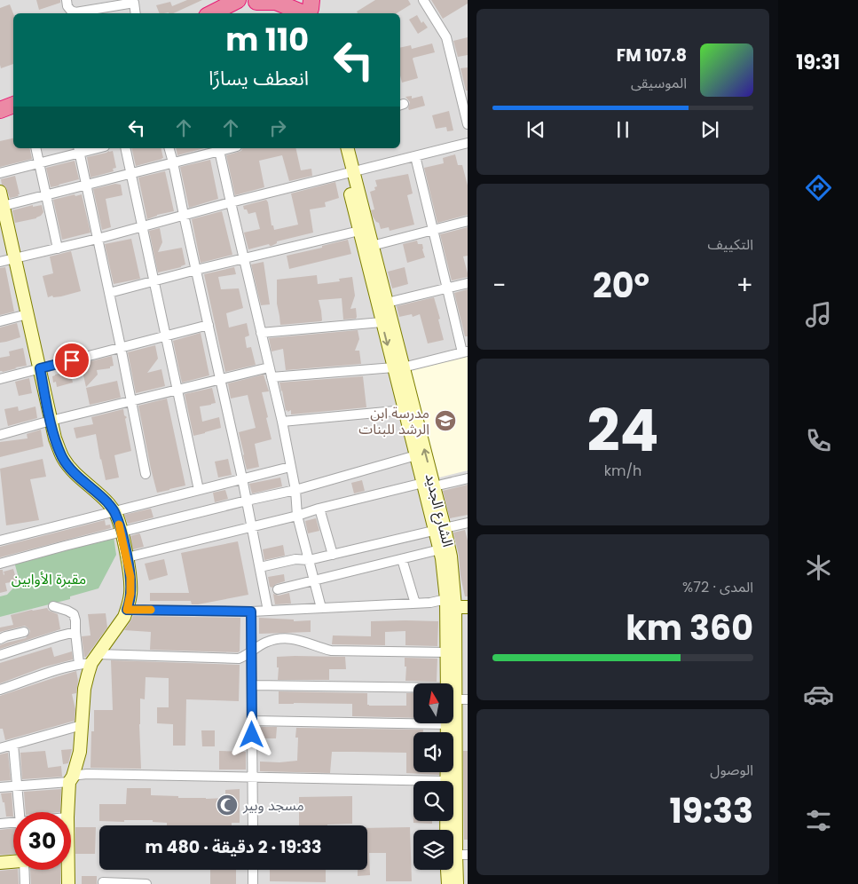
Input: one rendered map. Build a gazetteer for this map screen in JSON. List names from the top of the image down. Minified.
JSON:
{"streets":{"street":["الشارع الجديد"]},"parks":["مقبرة الأوابين"],"places":{"school or university":["مدرسة ابن الرشد للبنات"],"mosque":["مسجد وبير"]},"north":"top","page":{"tabs":"19:31","turn":["110 m","انعطف يسارًا"],"song":["107.8 FM","الموسيقى"],"tile":["التكييف",["24","km/h"],["المدى · 72%","360 km"],["الوصول","19:33"]],"heat":["−","20°","+"],"limit":"30","trip":"19:33 · 2 دقيقة · 480 m"}}
